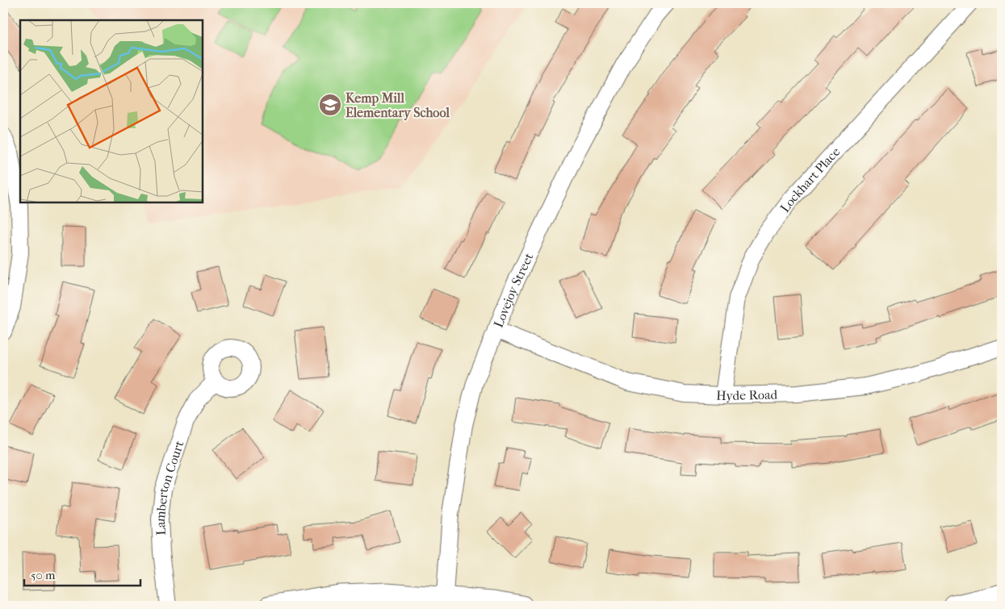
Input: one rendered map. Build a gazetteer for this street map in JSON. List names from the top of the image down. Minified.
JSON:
{"streets":{"street":["Lockhart Place","Lovejoy Street","Hyde Road","Lamberton Court"]},"crossings":[["Lockhart Place","Hyde Road"],["Lovejoy Street","Hyde Road"]],"places":{"school or university":["Kemp Mill Elementary School"]},"scale_bar":"50 m"}
